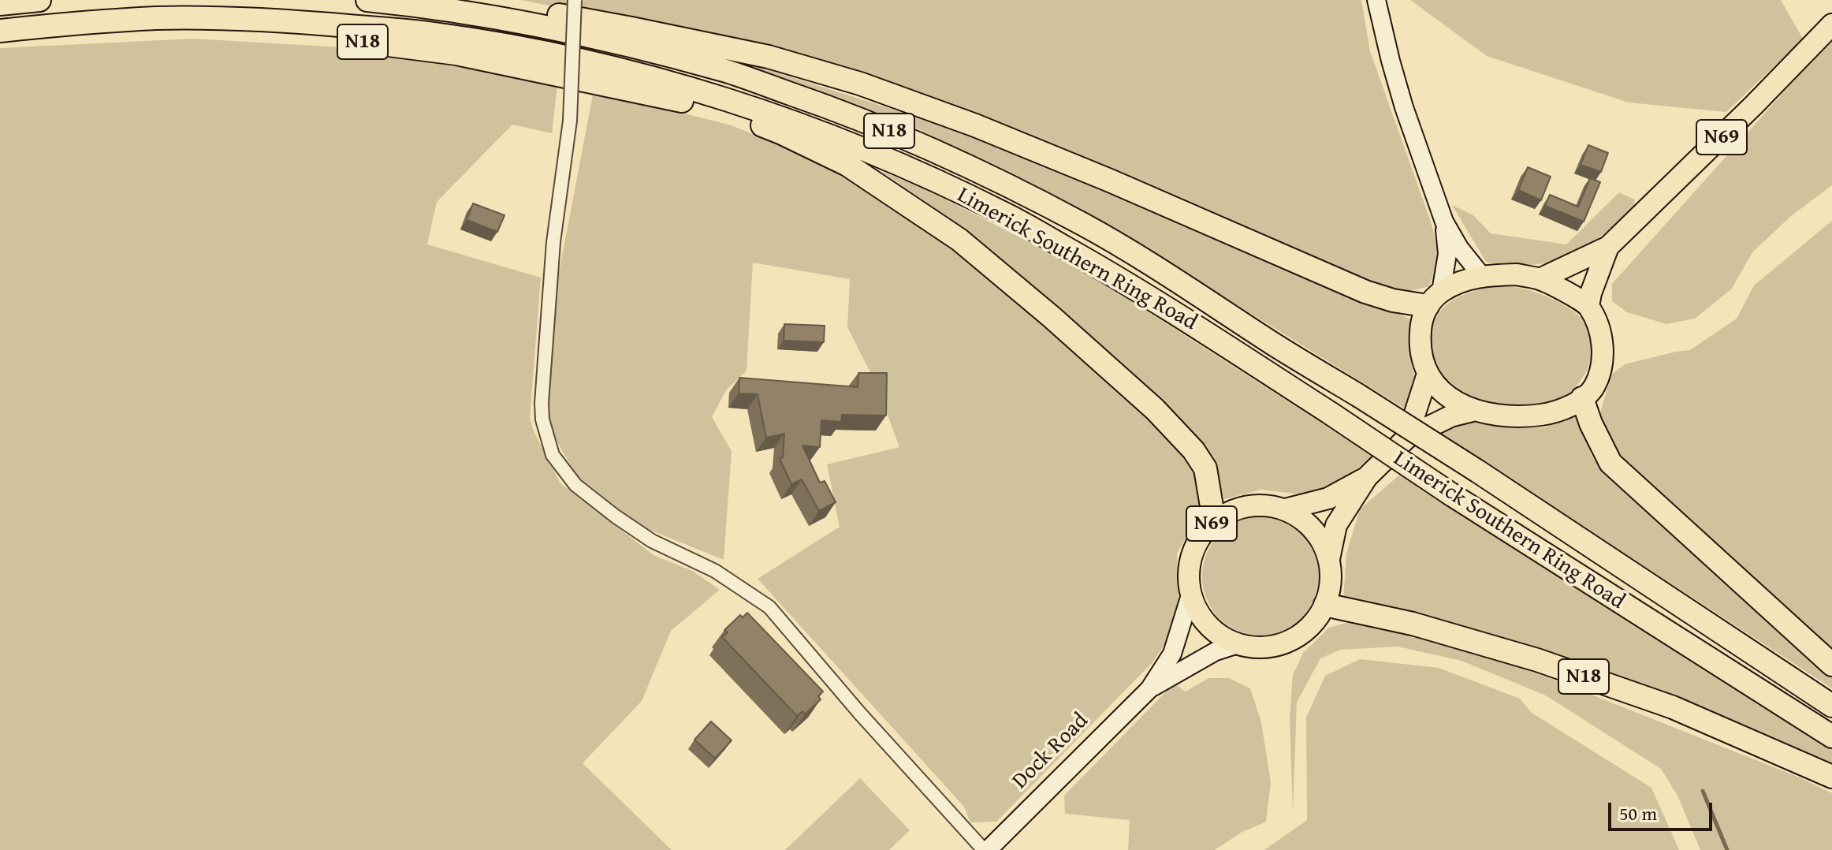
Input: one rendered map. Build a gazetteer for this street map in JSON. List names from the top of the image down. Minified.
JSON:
{"streets":{"highway":["N18","Limerick Southern Ring Road"],"main road":["N69","Dock Road"]},"crossings":[["N18","N69"],["N18","Limerick Southern Ring Road"],["N18","Dock Road"],["N69","Dock Road"]],"scale_bar":"50 m"}
